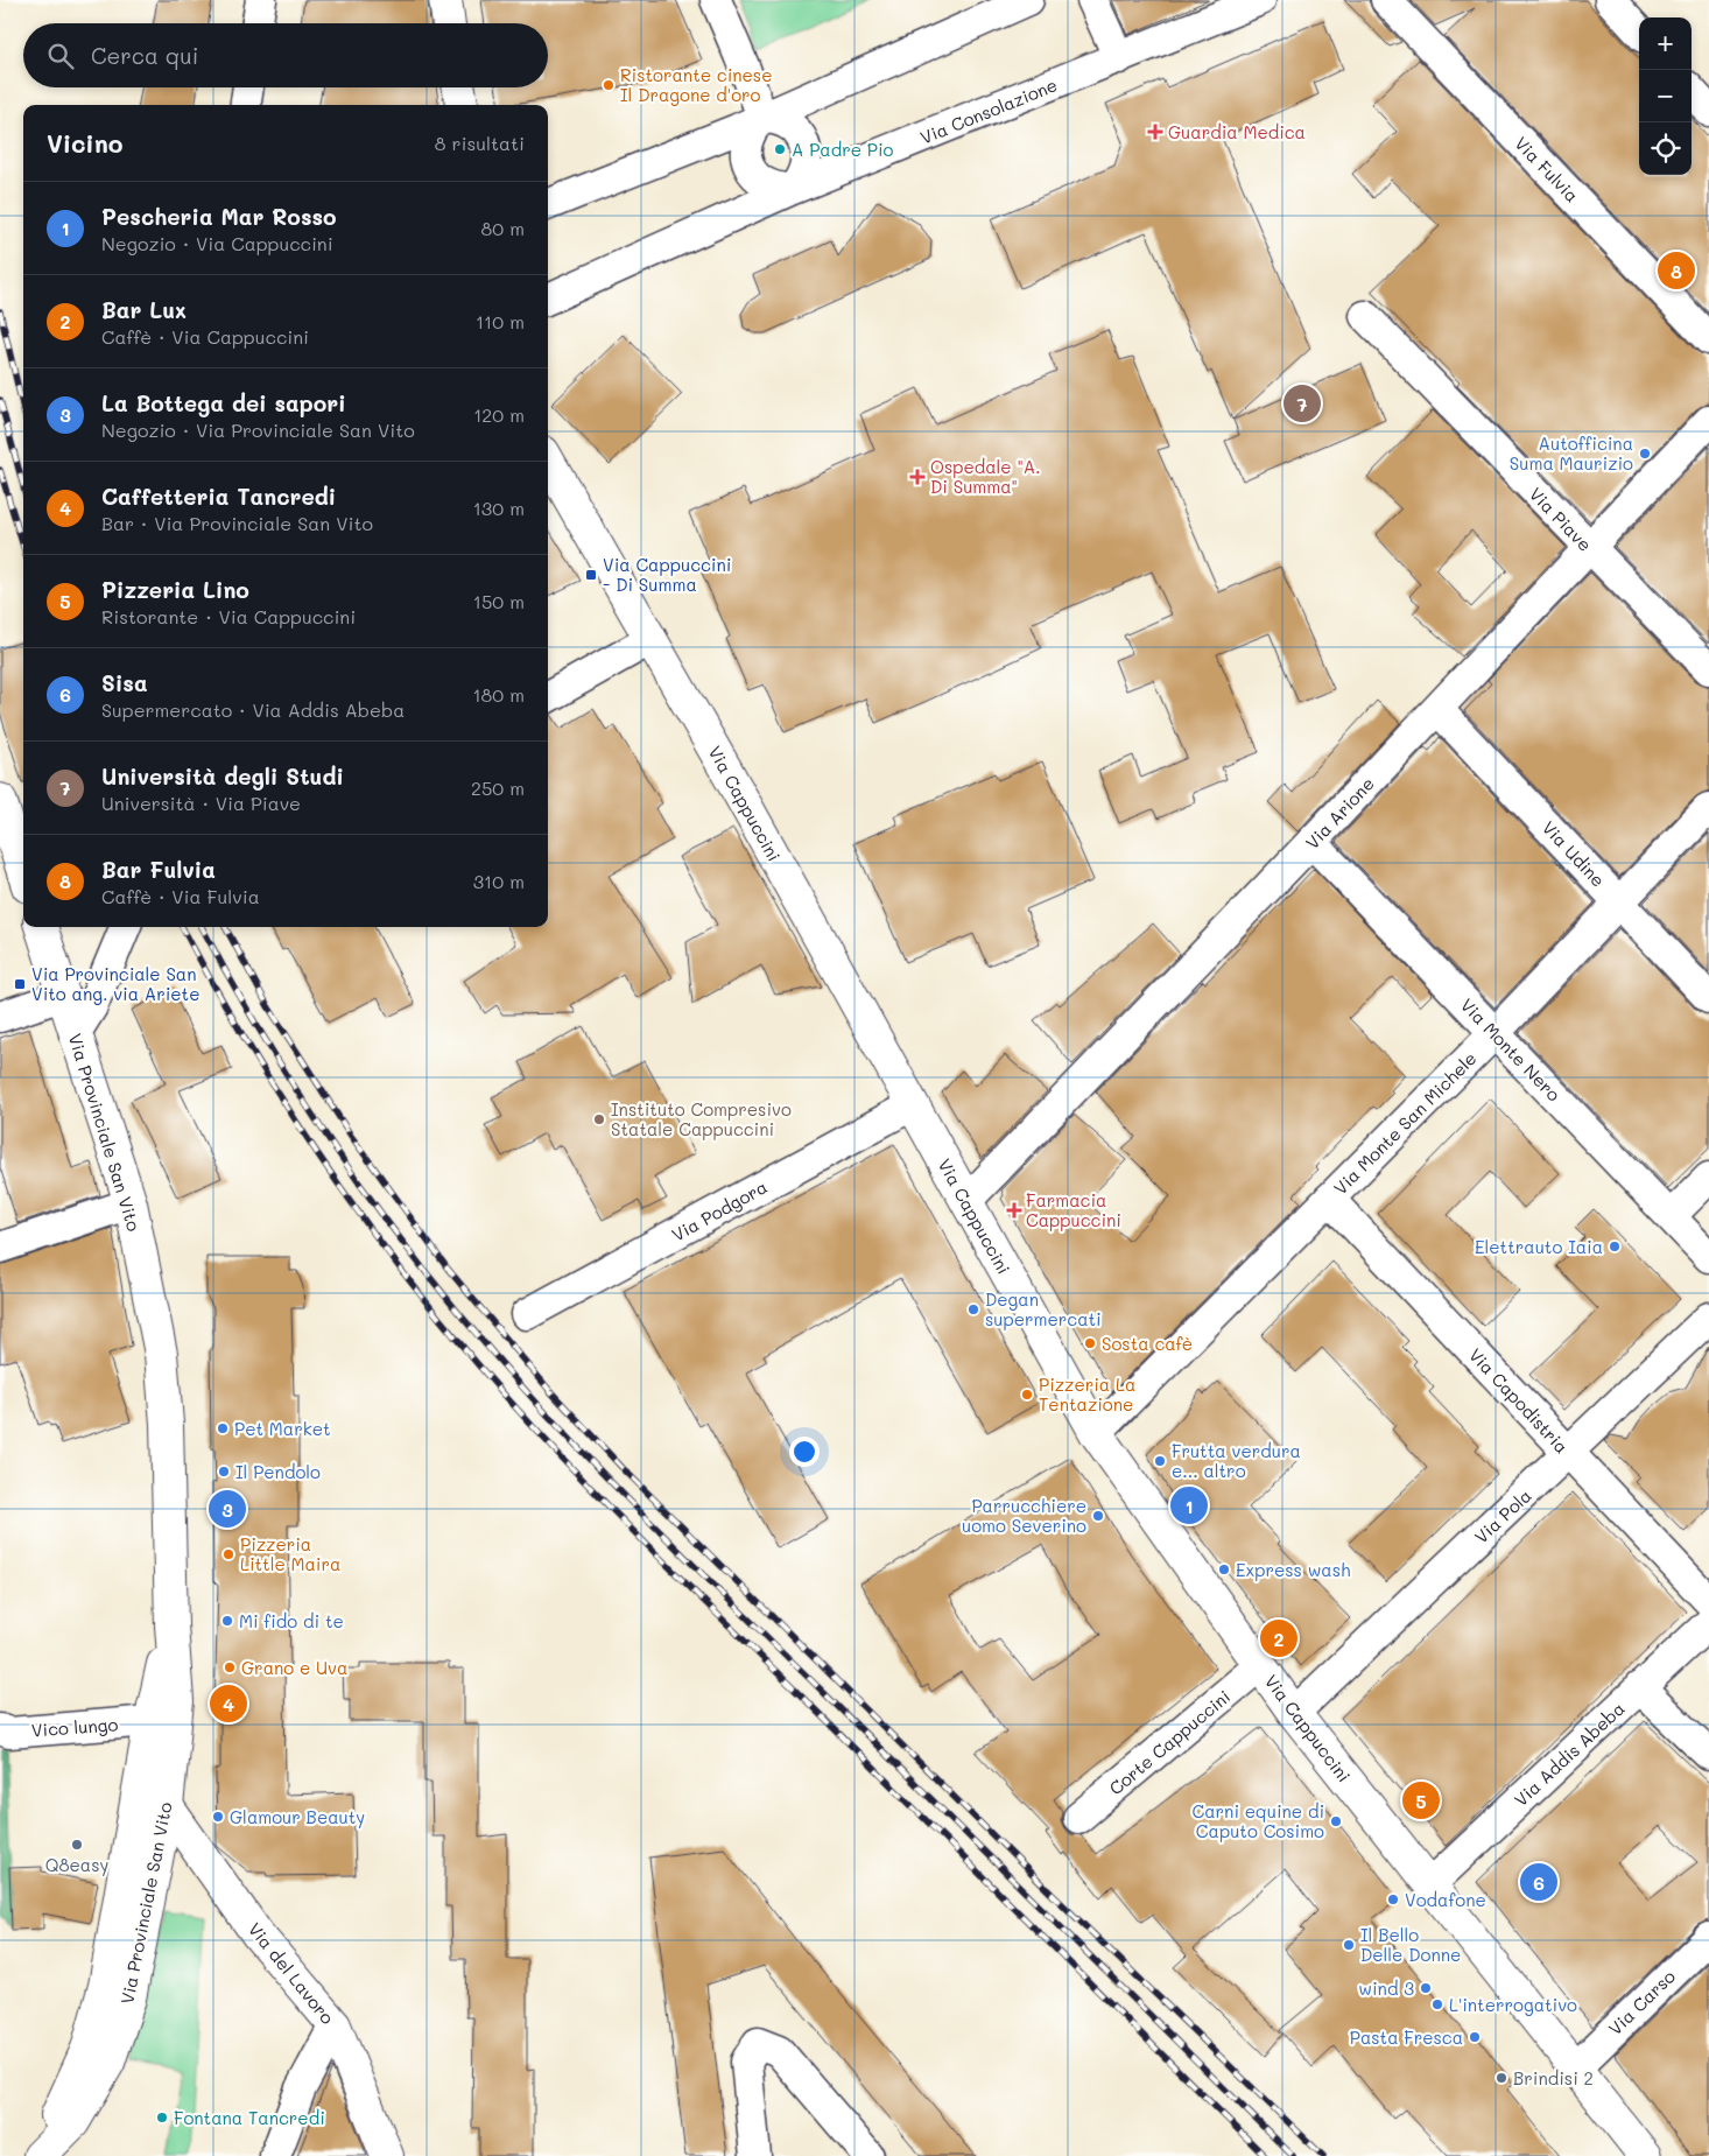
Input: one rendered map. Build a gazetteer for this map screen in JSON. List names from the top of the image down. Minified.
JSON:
{"streets":{"street":["Via Consolazione","Via Fulvia","Via Piave","Via Cappuccini","Via Arione","Via Udine","Via Monte Nero","Via Monte San Michele","Via Provinciale San Vito","Via Podgora","Via Capodistria","Via Pola","Vico lungo","Corte Cappuccini","Via Addis Abeba","Via del Lavoro","Via Carso"]},"crossings":[["Via Piave","Via Arione"],["Via Cappuccini","Via Arione"],["Via Cappuccini","Via Monte San Michele"],["Via Cappuccini","Via Podgora"],["Via Cappuccini","Via Pola"],["Via Cappuccini","Corte Cappuccini"],["Via Cappuccini","Via Addis Abeba"],["Via Cappuccini","Via Carso"],["Via Arione","Via Udine"],["Via Arione","Via Monte Nero"],["Via Udine","Via Monte San Michele"],["Via Monte Nero","Via Monte San Michele"],["Via Monte San Michele","Via Capodistria"],["Via Provinciale San Vito","Vico lungo"],["Via Provinciale San Vito","Via del Lavoro"],["Via Capodistria","Via Pola"]],"places":{"other":["Ristorante cinese Il Dragone d'oro","A Padre Pio","Autofficina Suma Maurizio","Instituto Compresivo Statale Cappuccini","Elettrauto Iaia","Degan supermercati","Sosta cafè","Pizzeria La Tentazione","Pet Market","Frutta verdura e... altro","Il Pendolo","Parrucchiere uomo Severino","Pizzeria Little Maira","Express wash","Mi fido di te","Grano e Uva","Glamour Beauty","Carni equine di Caputo Cosimo","Q8easy","Vodafone","Il Bello Delle Donne","wind 3","L'interrogativo","Pasta Fresca","Brindisi 2","Fontana Tancredi"],"health":["Guardia Medica","Ospedale \"A. Di Summa\"","Farmacia Cappuccini"],"transit":["Via Cappuccini - Di Summa","Via Provinciale San Vito ang. via Ariete"]},"page":{"map_buttons":["+","−"],"search":"Cerca qui","heading":["Vicino","8 risultati"],"list":[{"mark":"1","name":"Pescheria Mar Rosso","note":"Negozio · Via Cappuccini","value":"80 m"},{"mark":"2","name":"Bar Lux","note":"Caffè · Via Cappuccini","value":"110 m"},{"mark":"3","name":"La Bottega dei sapori","note":"Negozio · Via Provinciale San Vito","value":"120 m"},{"mark":"4","name":"Caffetteria Tancredi","note":"Bar · Via Provinciale San Vito","value":"130 m"},{"mark":"5","name":"Pizzeria Lino","note":"Ristorante · Via Cappuccini","value":"150 m"},{"mark":"6","name":"Sisa","note":"Supermercato · Via Addis Abeba","value":"180 m"},{"mark":"7","name":"Università degli Studi","note":"Università · Via Piave","value":"250 m"},{"mark":"8","name":"Bar Fulvia","note":"Caffè · Via Fulvia","value":"310 m"}],"pins":["8","7","1","3","2","4","5","6"]}}
